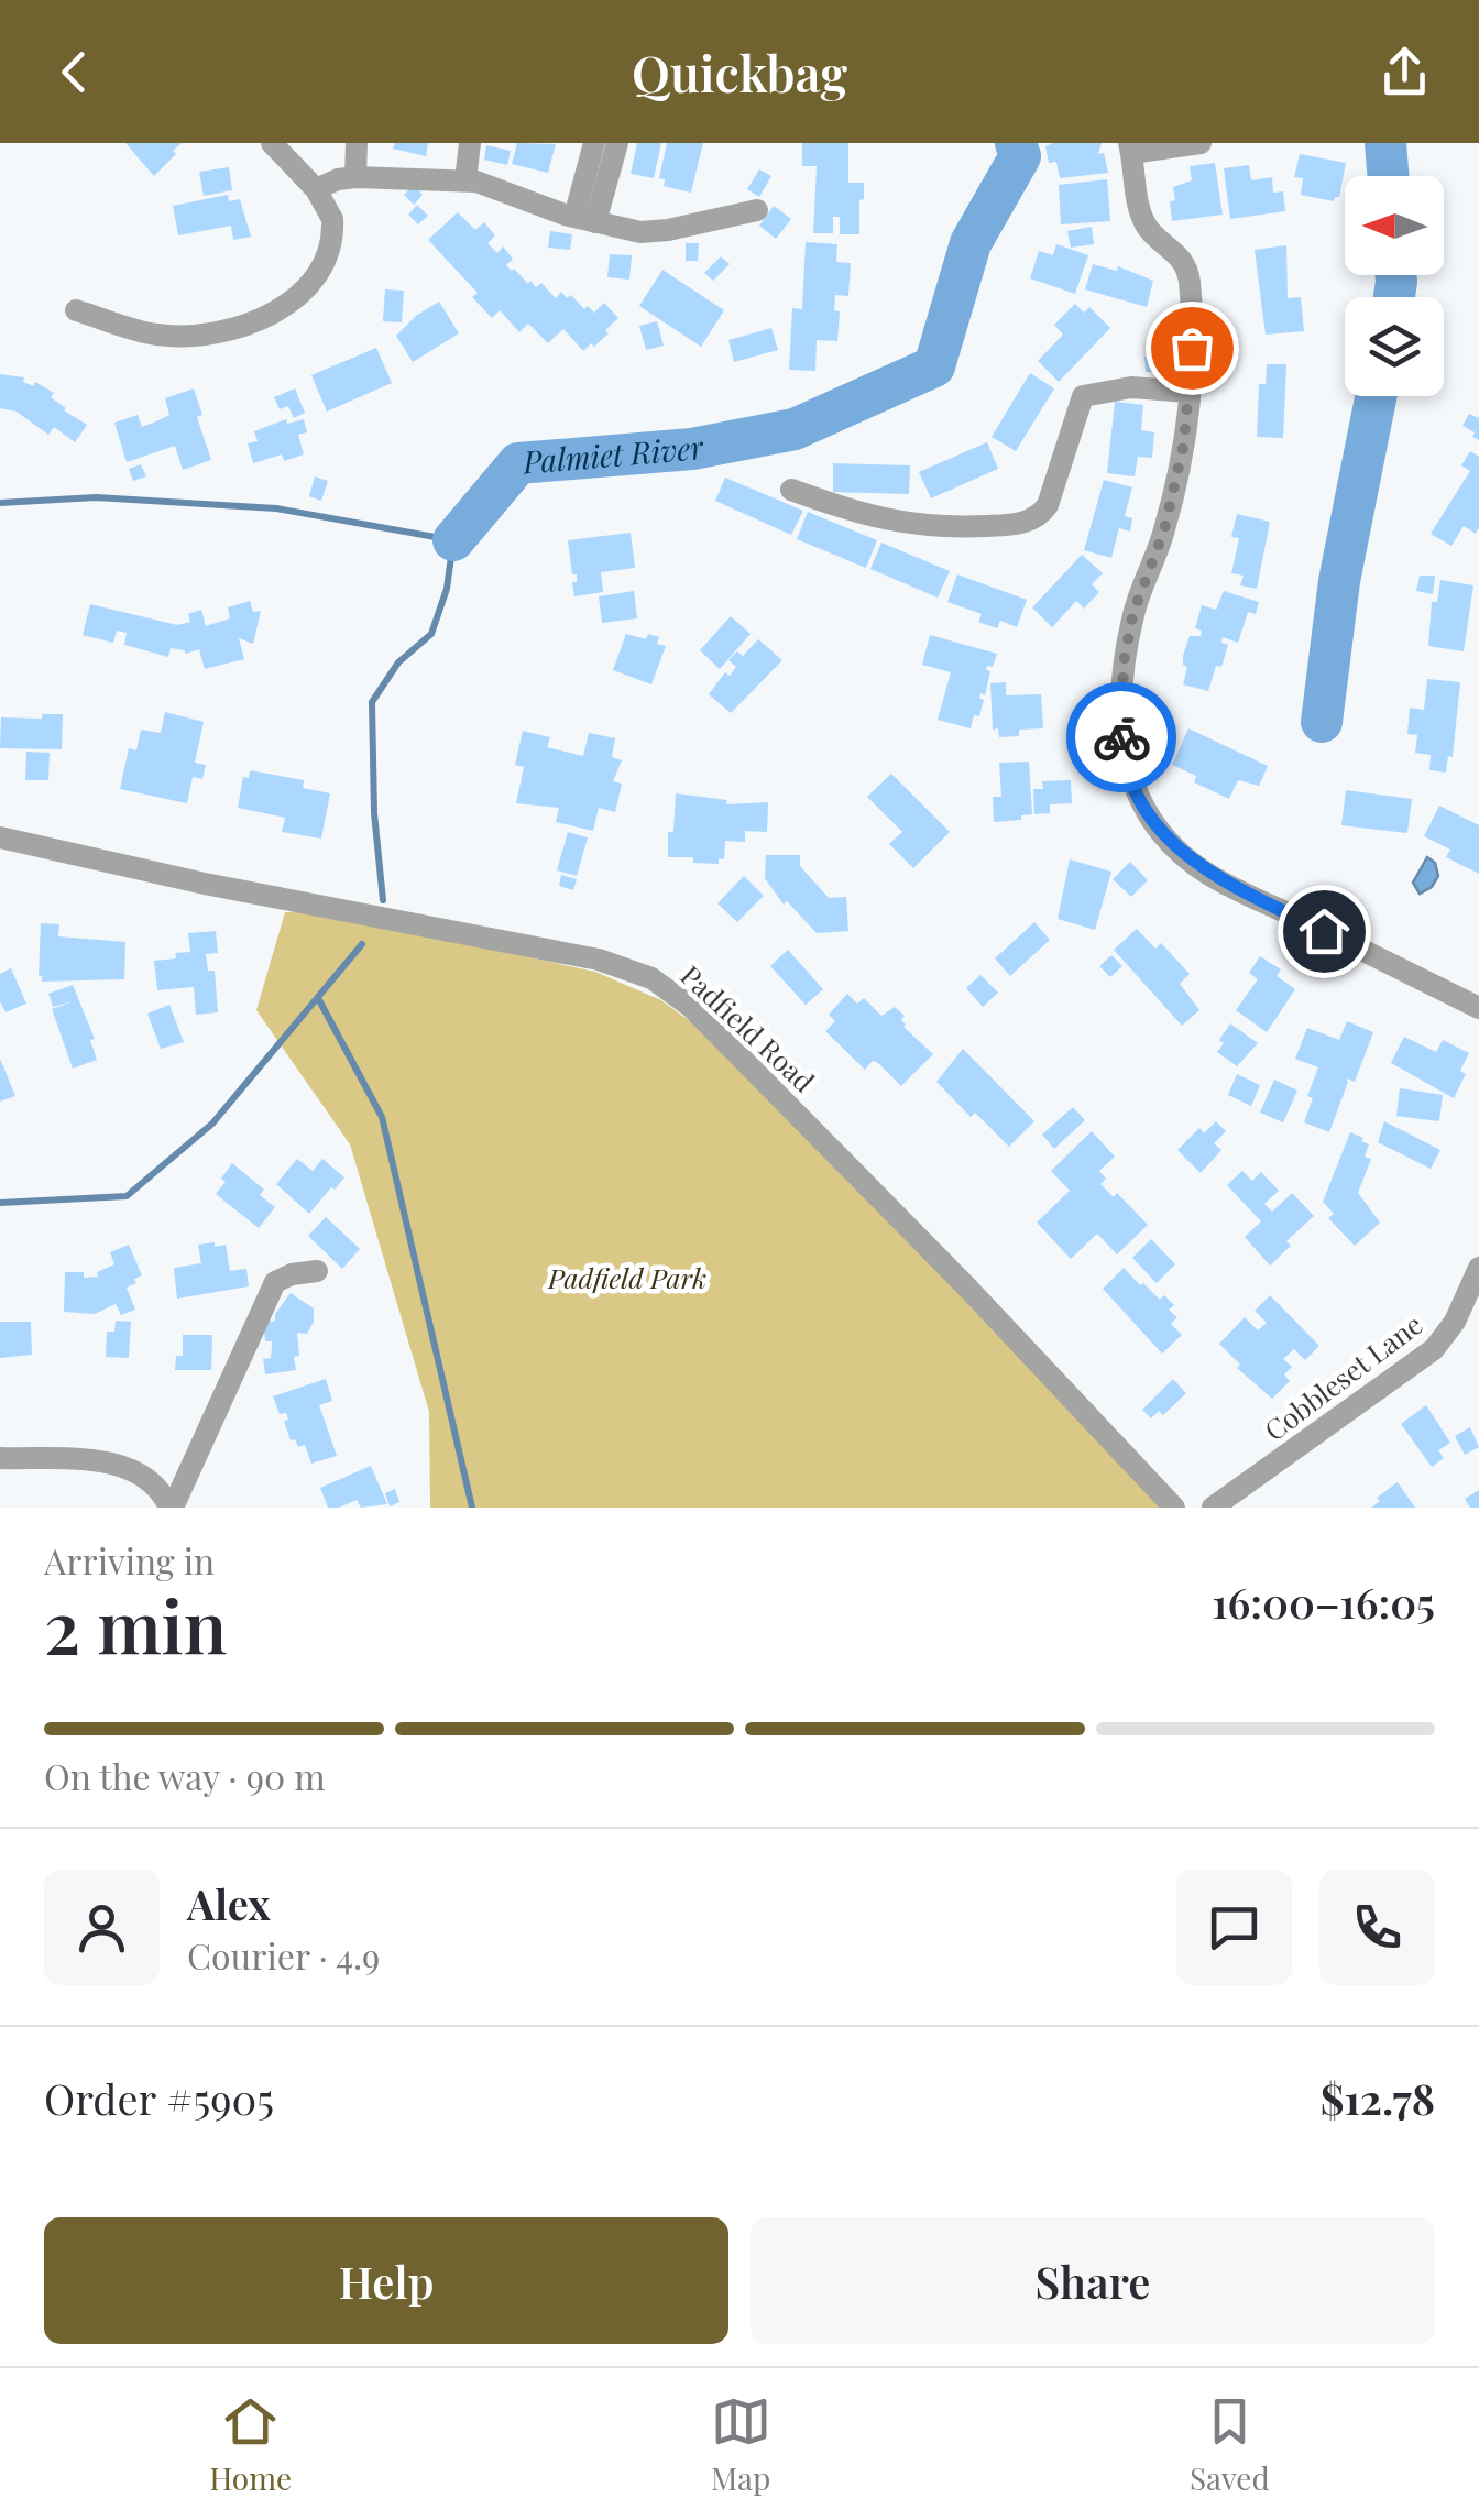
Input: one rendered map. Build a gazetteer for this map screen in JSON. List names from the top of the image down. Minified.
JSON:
{"streets":{"street":["Padfield Road","Cobbleset Lane"]},"water":["Palmiet River"],"parks":["Padfield Park"],"north":"left","page":{"header":"Quickbag","heading":["2 min","Arriving in","16:00–16:05"],"panel":["Alex","Courier · 4.9","Order #5905","$12.78"],"bar":"On the way · 90 m","buttons":["Help","Share"],"tabs":["Home","Map","Saved"]}}
